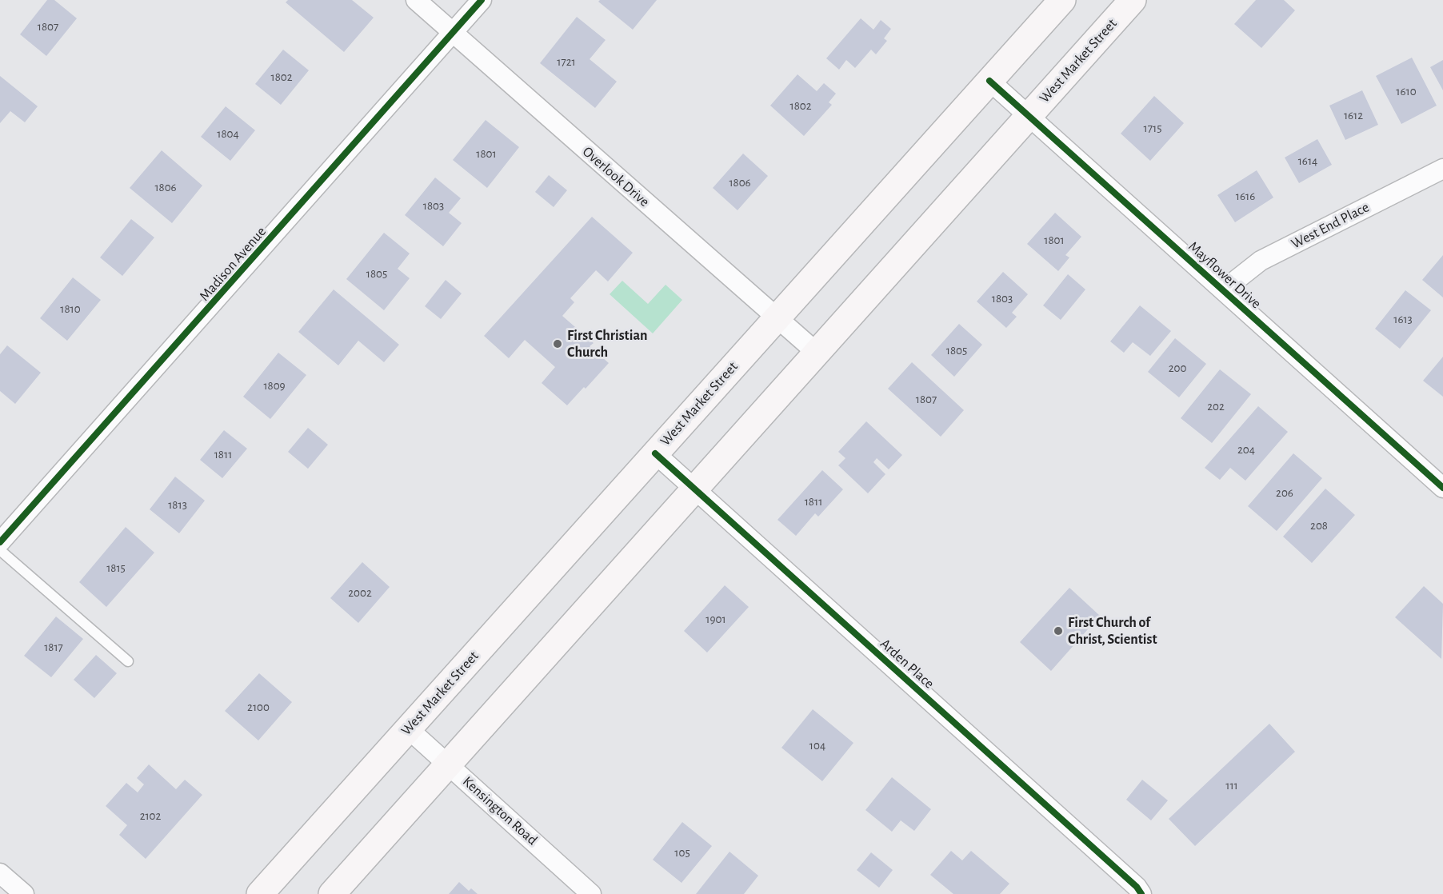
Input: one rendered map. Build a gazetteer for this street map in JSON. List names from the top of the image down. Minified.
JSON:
{"streets":{"main road":["West Market Street"],"street":["Overlook Drive","West End Place","Madison Avenue","Mayflower Drive","Arden Place","Kensington Road"]},"crossings":[["West Market Street","Overlook Drive"],["West Market Street","Mayflower Drive"],["West Market Street","Arden Place"],["West Market Street","Kensington Road"],["Overlook Drive","Madison Avenue"],["West End Place","Mayflower Drive"]],"places":["First Christian Church","First Church of Christ, Scientist"],"house_numbers":["1807","1721","1802","1610","1802","1612","1715","1804","1801","1614","1806","1806","1616","1803","1801","1805","1803","1810","1613","1805","200","1809","1807","202","204","1811","206","1811","1813","208","1815","2002","1901","1817","2100","104","111","2102","105"]}
